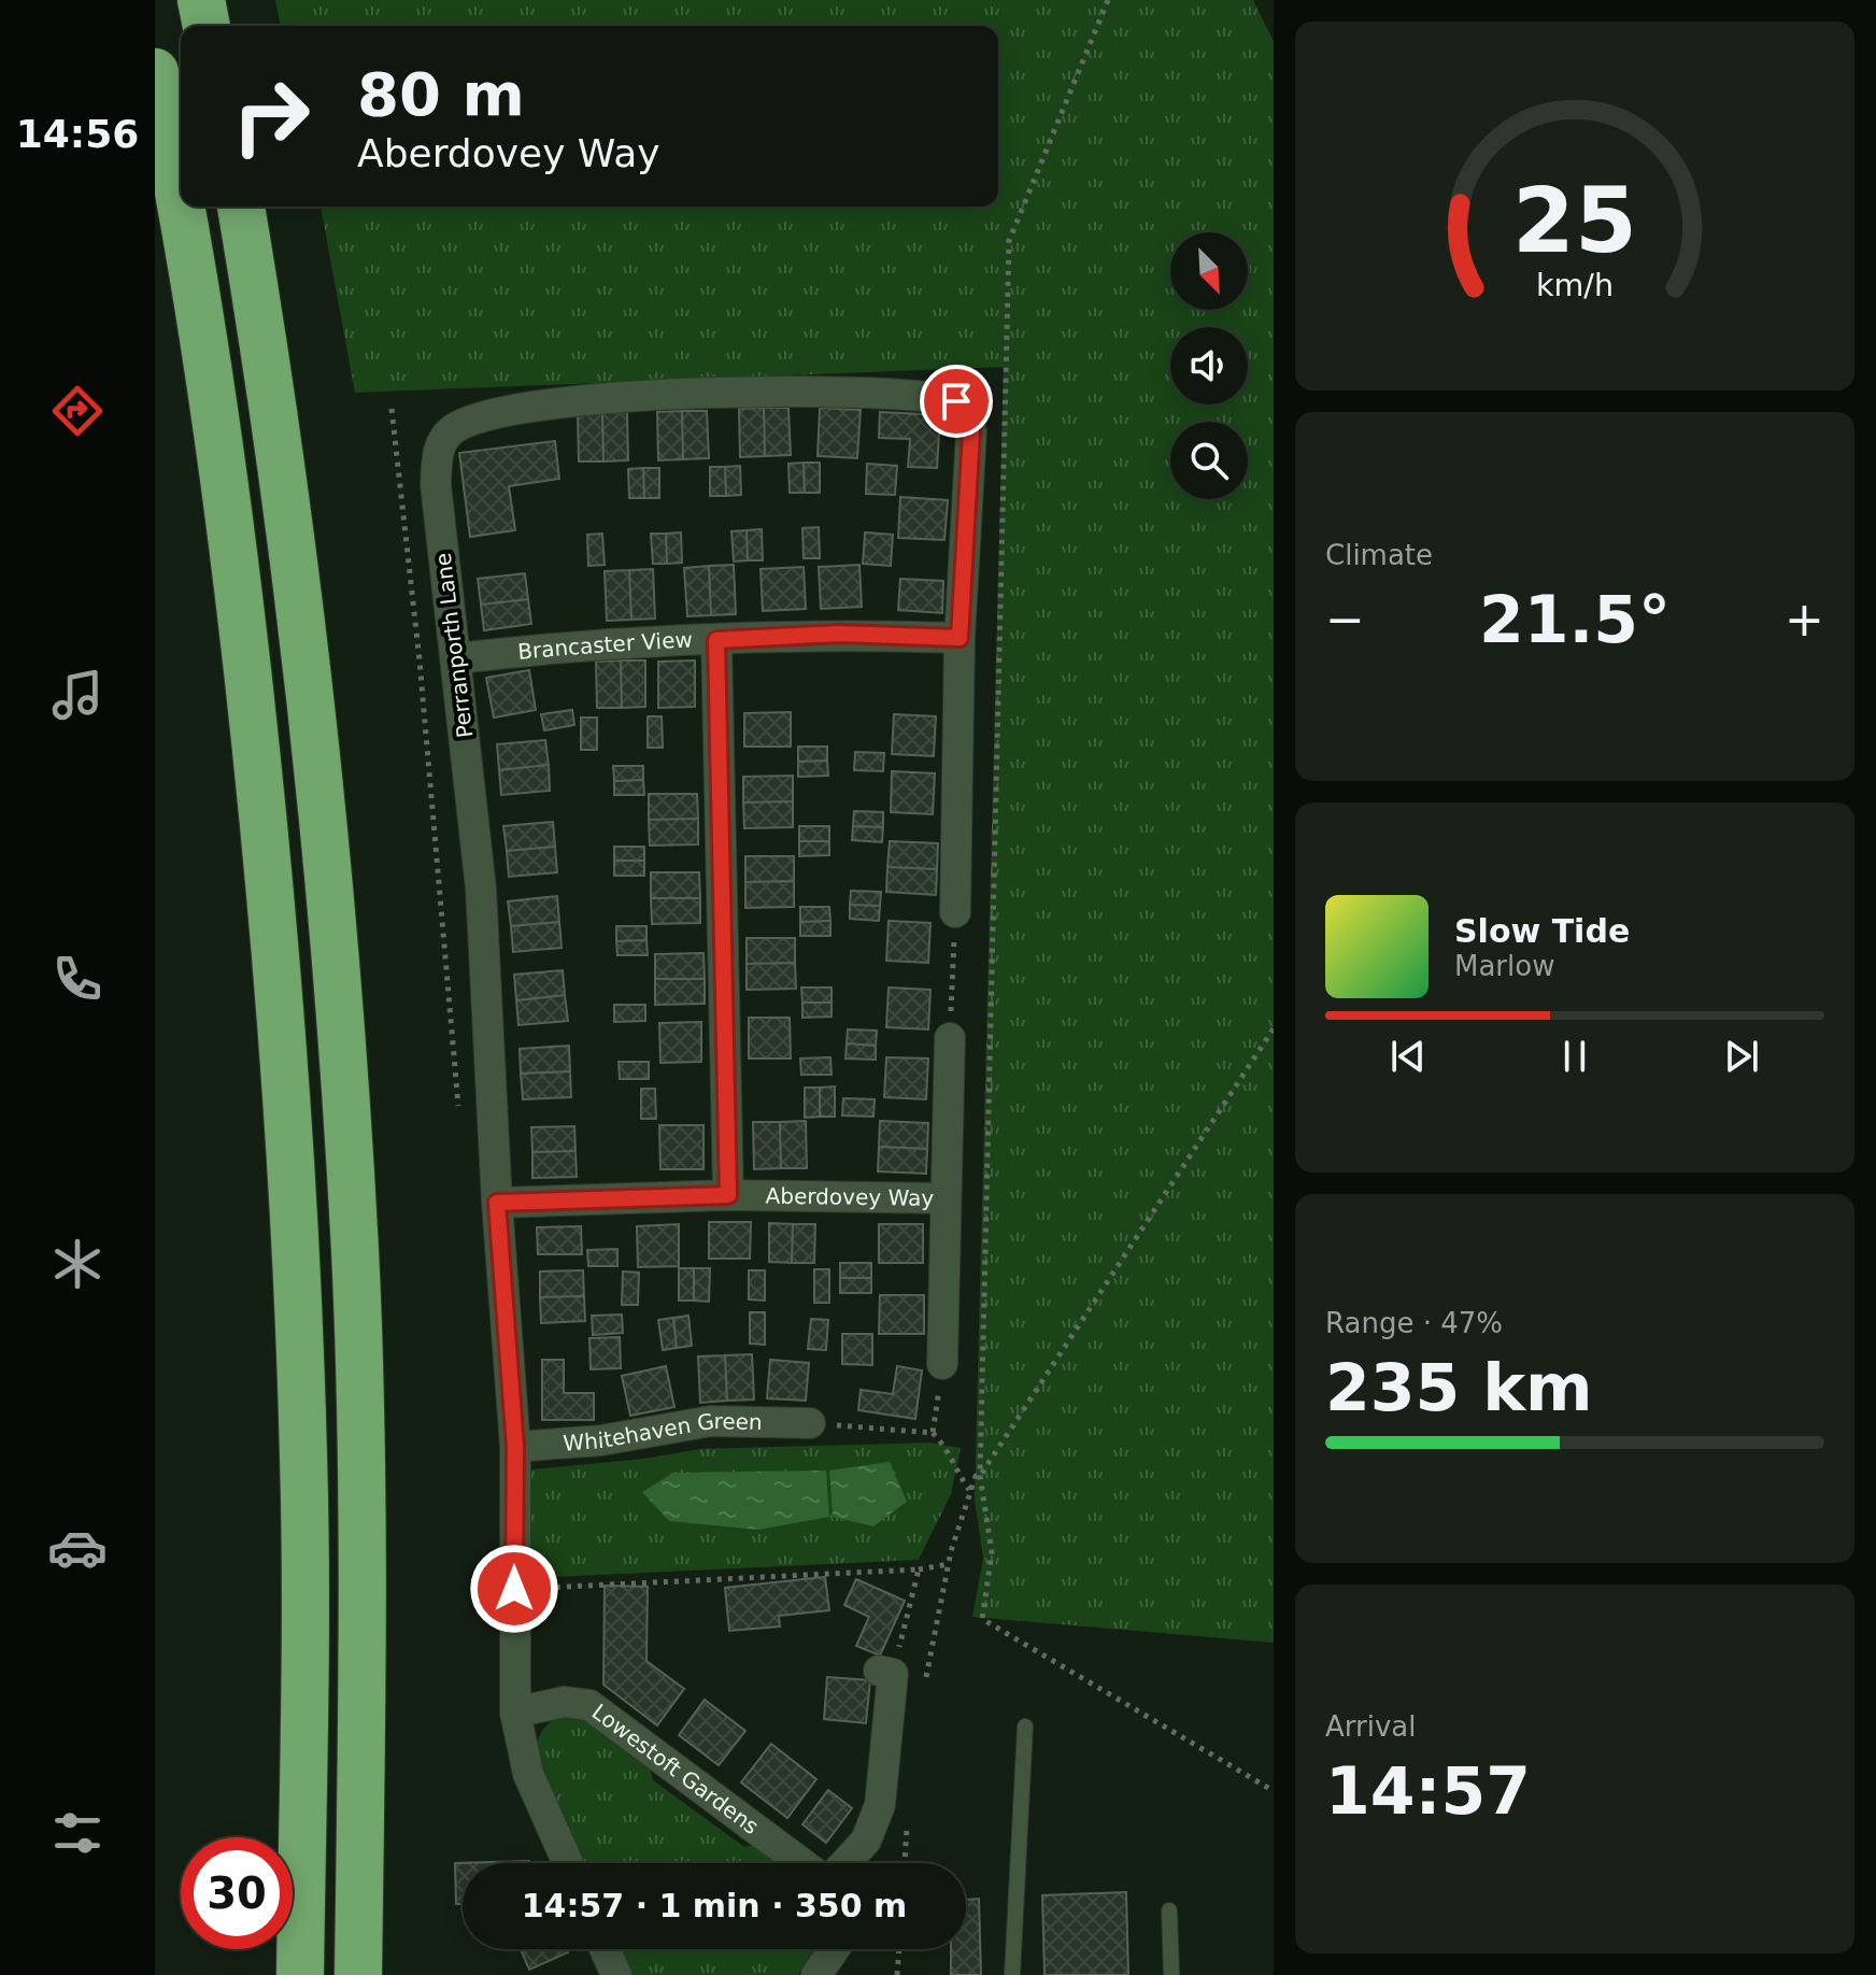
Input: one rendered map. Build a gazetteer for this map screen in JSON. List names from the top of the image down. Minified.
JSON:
{"streets":{"street":["Perranporth Lane","Brancaster View","Aberdovey Way","Whitehaven Green","Lowestoft Gardens"]},"crossings":[["Perranporth Lane","Brancaster View"],["Perranporth Lane","Aberdovey Way"],["Perranporth Lane","Whitehaven Green"],["Perranporth Lane","Lowestoft Gardens"]],"north":"bottom right","page":{"tabs":"14:56","turn":["80 m","Aberdovey Way"],"tile":["Climate",["Range · 47%","235 km"],["Arrival","14:57"]],"heat":["−","21.5°","+"],"song":["Slow Tide","Marlow"],"limit":"30","trip":"14:57 · 1 min · 350 m","gauge":["25","km/h"]}}
